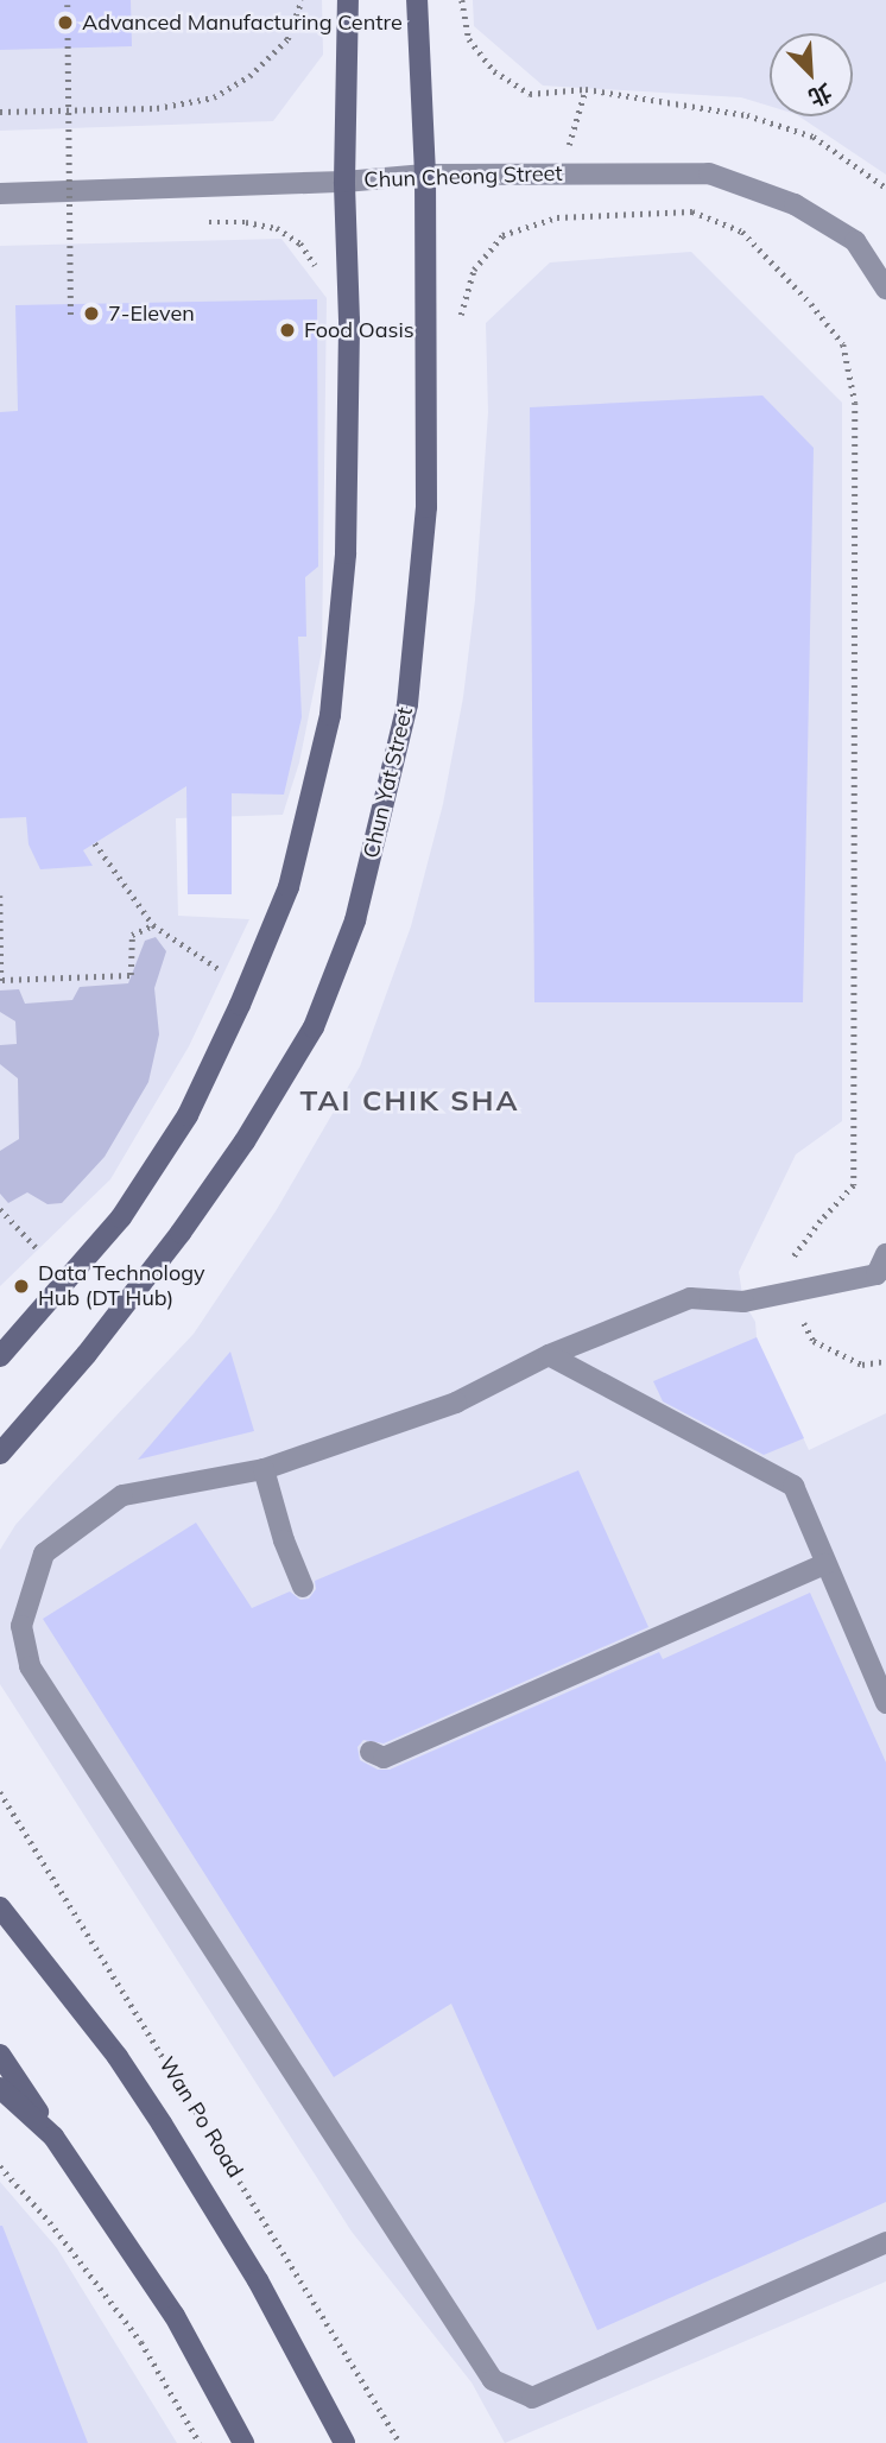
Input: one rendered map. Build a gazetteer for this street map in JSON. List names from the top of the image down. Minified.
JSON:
{"streets":{"street":["Chun Cheong Street","Chun Yat Street","Wan Po Road"]},"crossings":[["Chun Cheong Street","Chun Yat Street"]],"districts":["TAI CHIK SHA"],"places":["Advanced Manufacturing Centre","7-Eleven","Food Oasis","Data Technology Hub (DT Hub)"],"north":"bottom right"}
